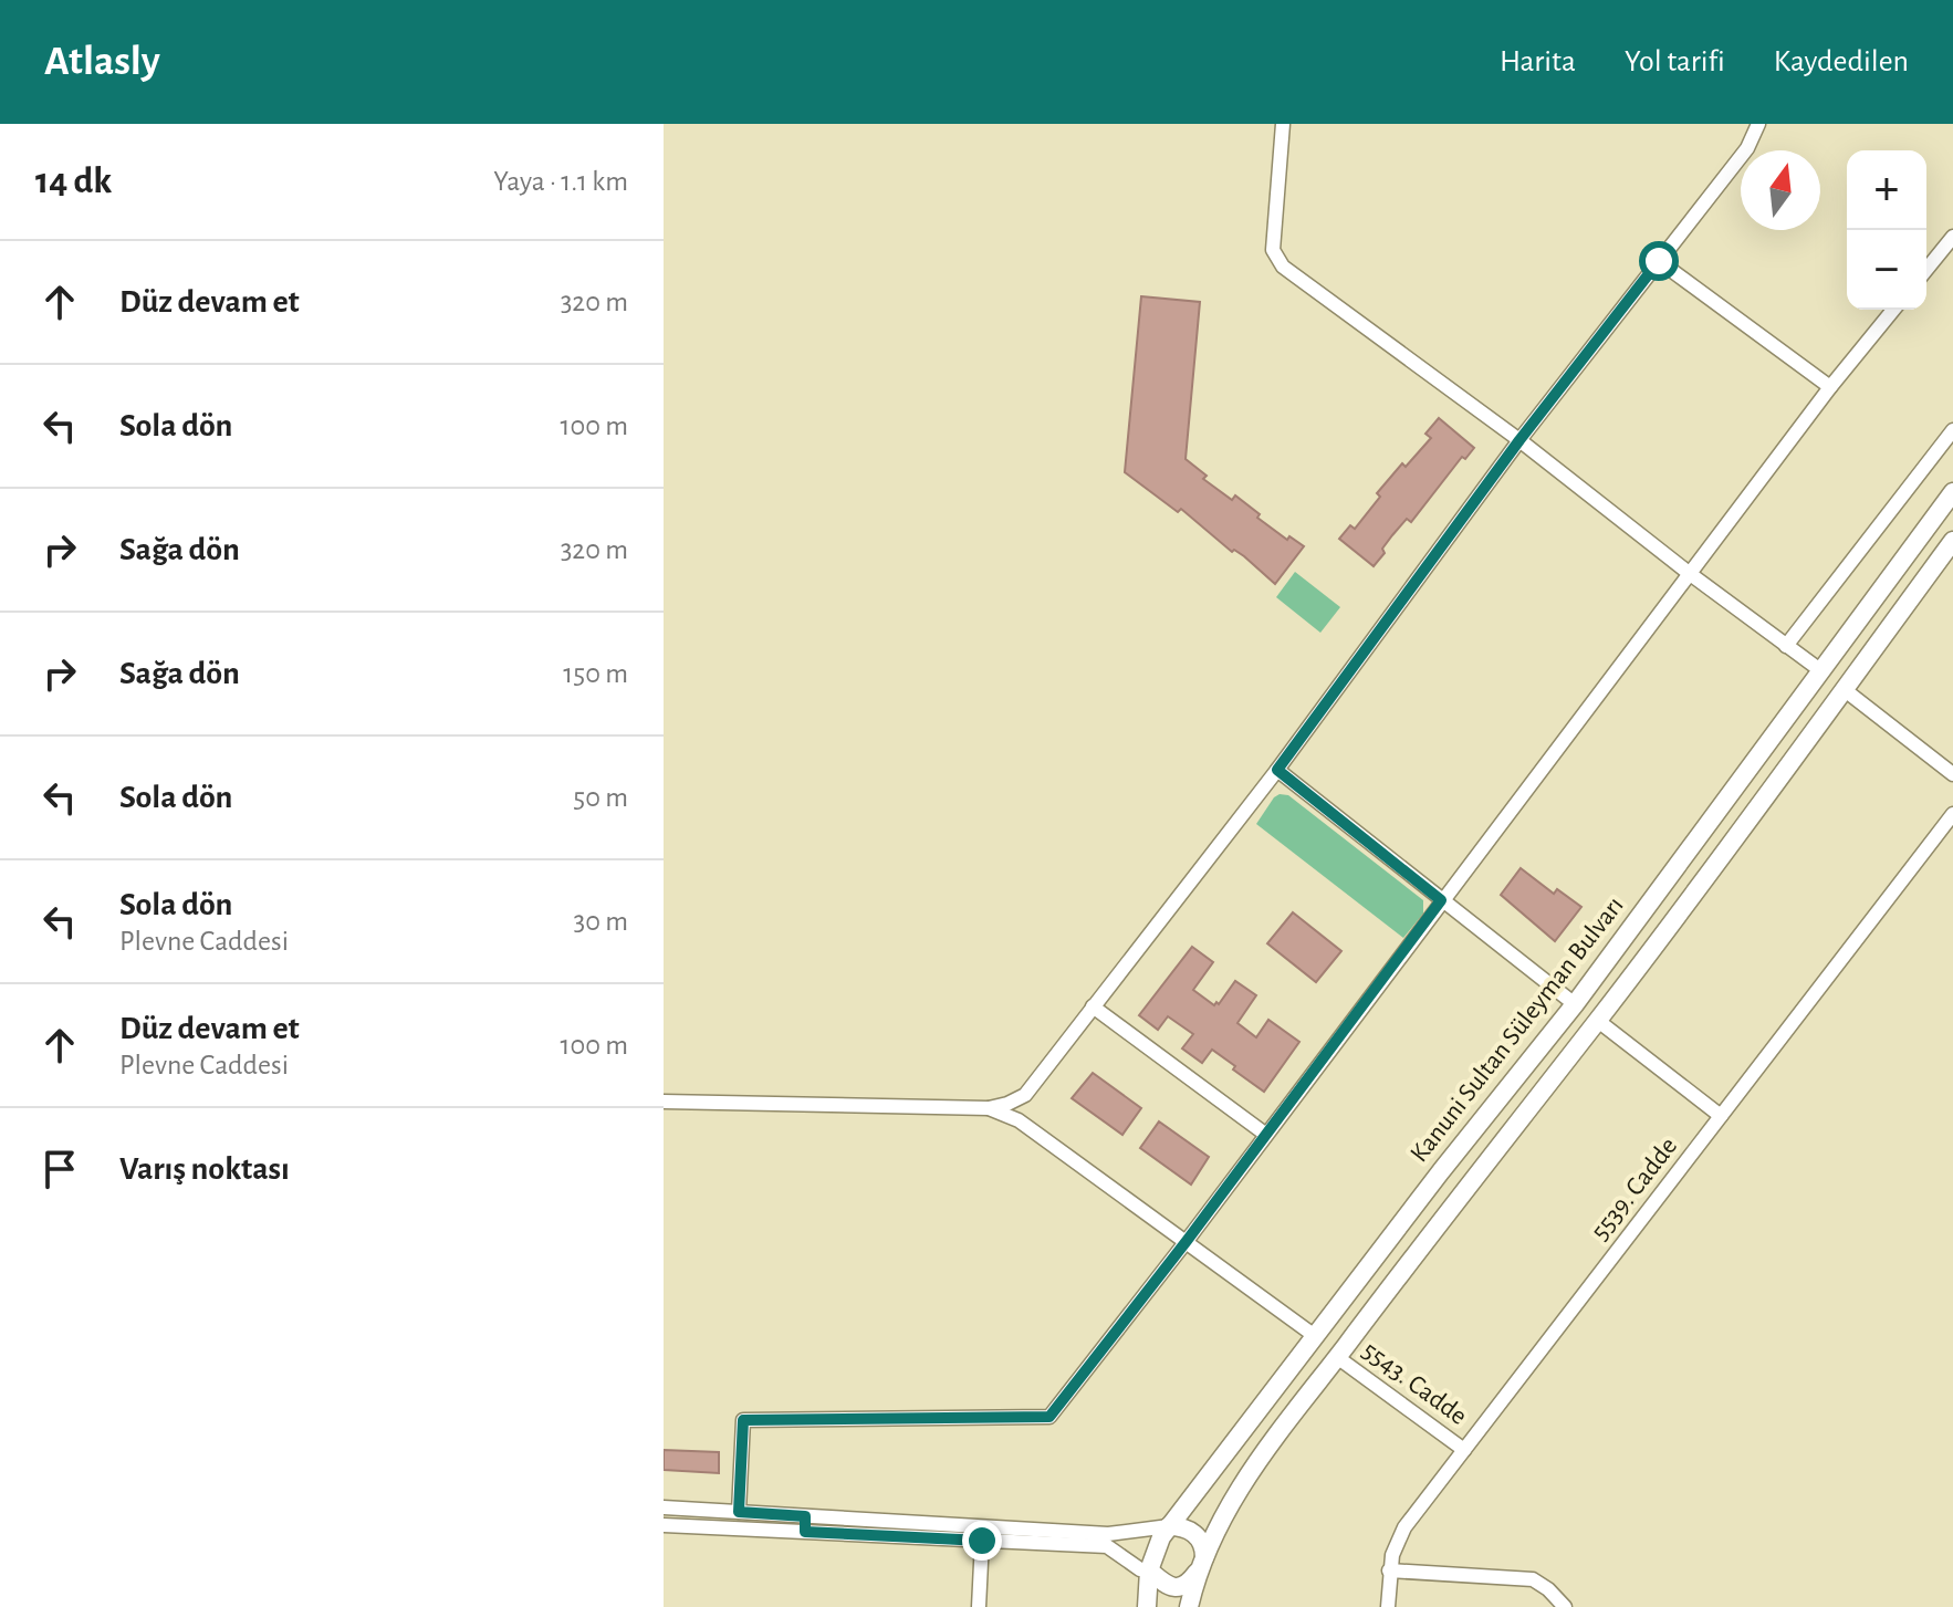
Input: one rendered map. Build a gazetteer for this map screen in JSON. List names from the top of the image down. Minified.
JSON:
{"streets":{"main road":["Kanuni Sultan Süleyman Bulvarı"],"street":["5539. Cadde","5543. Cadde"]},"crossings":[["5539. Cadde","5543. Cadde"]],"north":"top","page":{"header":"Atlasly","nav":["Harita","Yol tarifi","Kaydedilen"],"heading":["14 dk","Yaya · 1.1 km"],"map_buttons":["+","−"],"list":[["Düz devam et","320 m"],["Sola dön","100 m"],["Sağa dön","320 m"],["Sağa dön","150 m"],["Sola dön","50 m"],["Sola dön","Plevne Caddesi","30 m"],["Düz devam et","Plevne Caddesi","100 m"],"Varış noktası"]}}
